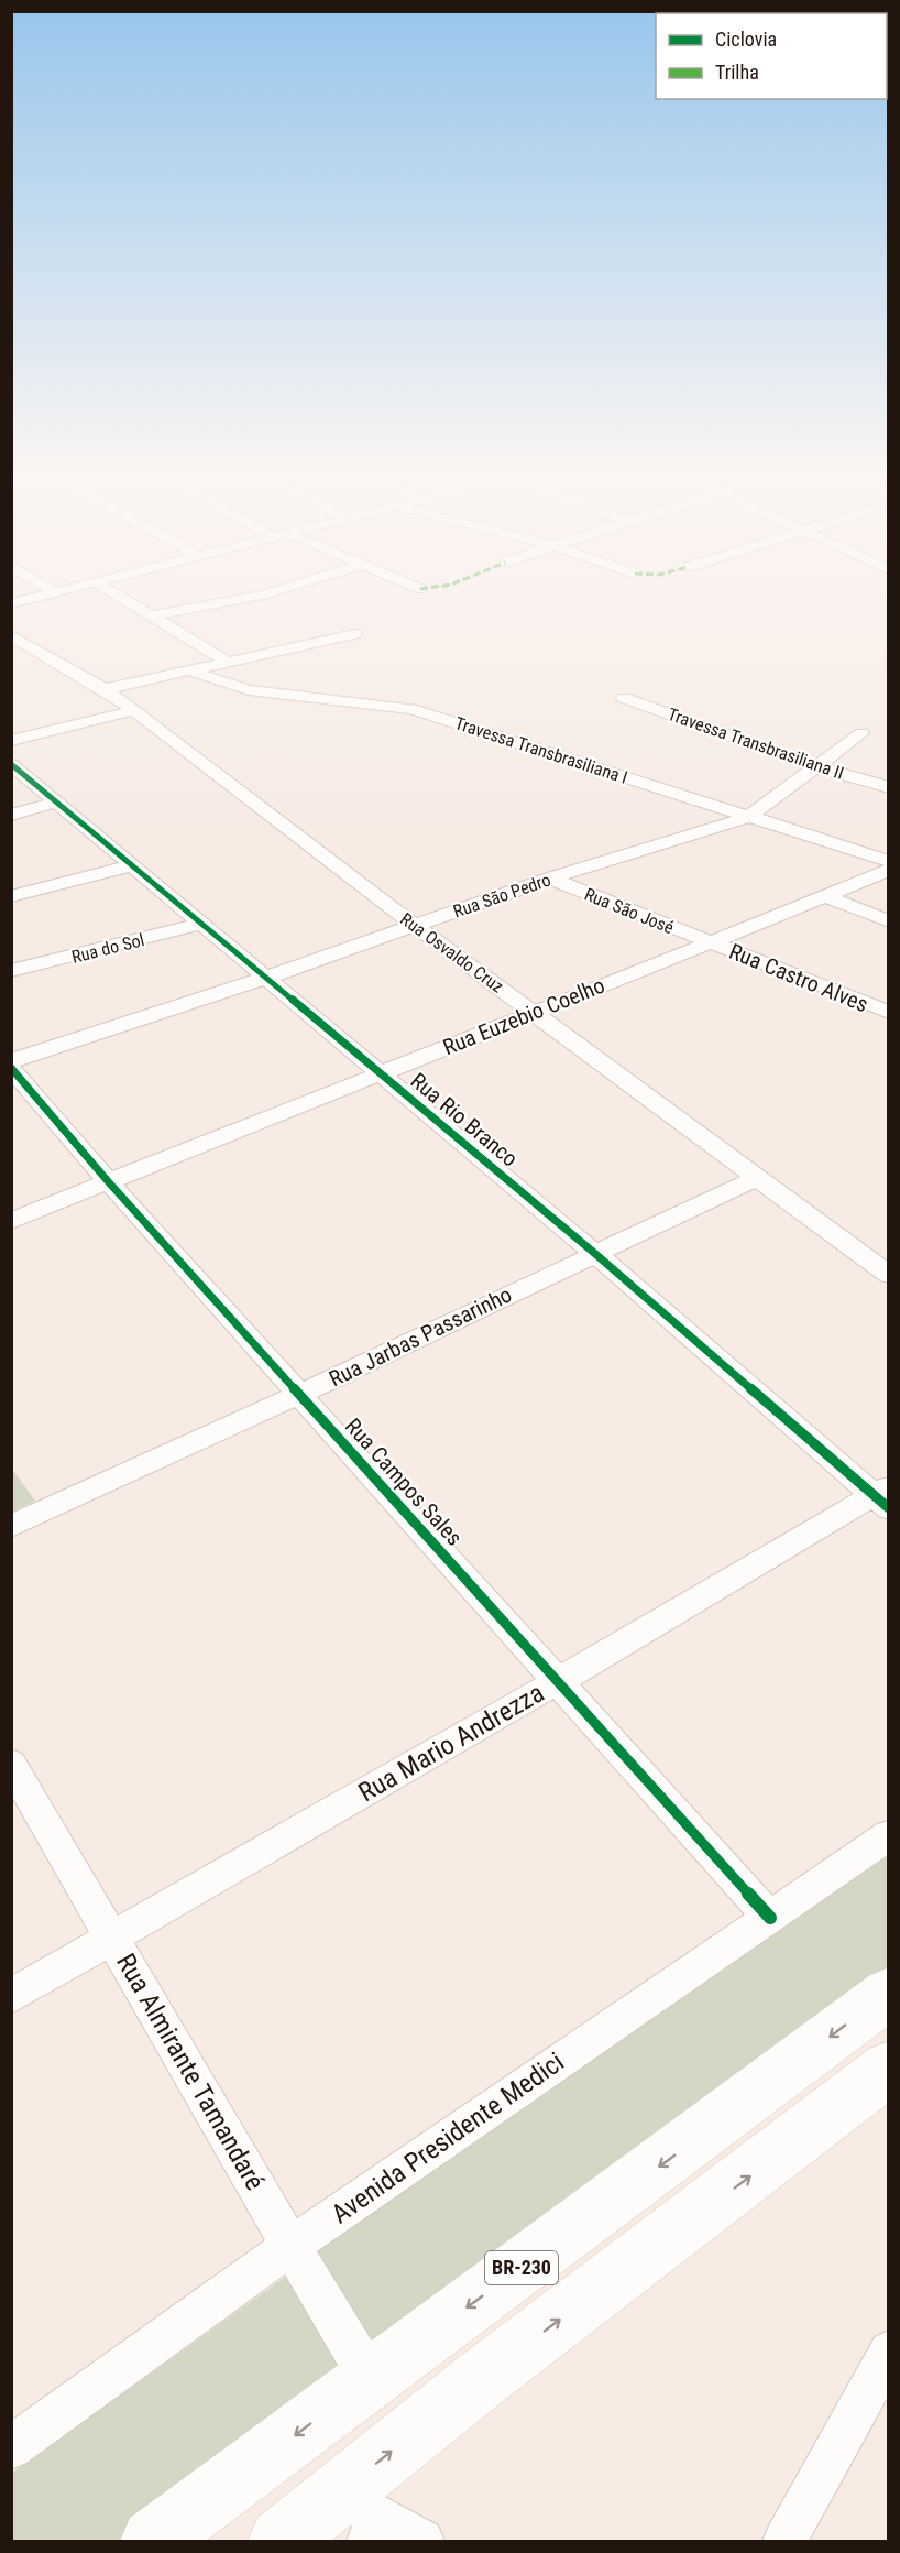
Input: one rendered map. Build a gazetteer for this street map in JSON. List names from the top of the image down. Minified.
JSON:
{"streets":{"main road":["BR-230"],"street":["Travessa Transbrasiliana II","Travessa Transbrasiliana I","Rua São Pedro","Rua São José","Rua do Sol","Rua Osvaldo Cruz","Rua Castro Alves","Rua Euzebio Coelho","Rua Rio Branco","Rua Jarbas Passarinho","Rua Campos Sales","Rua Mario Andrezza","Rua Almirante Tamandaré","Avenida Presidente Medici"]},"crossings":[["Travessa Transbrasiliana II","Rua São Pedro"],["Travessa Transbrasiliana I","Rua São Pedro"],["Rua São Pedro","Rua São José"],["Rua São Pedro","Rua Osvaldo Cruz"],["Rua São Pedro","Rua Rio Branco"],["Rua São José","Rua Castro Alves"],["Rua São José","Rua Euzebio Coelho"],["Rua do Sol","Rua Rio Branco"],["Rua Osvaldo Cruz","Rua Euzebio Coelho"],["Rua Osvaldo Cruz","Rua Jarbas Passarinho"],["Rua Castro Alves","Rua Euzebio Coelho"],["Rua Euzebio Coelho","Rua Rio Branco"],["Rua Euzebio Coelho","Rua Campos Sales"],["Rua Rio Branco","Rua Jarbas Passarinho"],["Rua Rio Branco","Rua Mario Andrezza"],["Rua Jarbas Passarinho","Rua Campos Sales"],["Rua Campos Sales","Rua Mario Andrezza"],["Rua Campos Sales","Avenida Presidente Medici"],["Rua Mario Andrezza","Rua Almirante Tamandaré"],["Rua Almirante Tamandaré","Avenida Presidente Medici"],["Rua Almirante Tamandaré","BR-230"]],"legend":["Ciclovia","Trilha"]}
